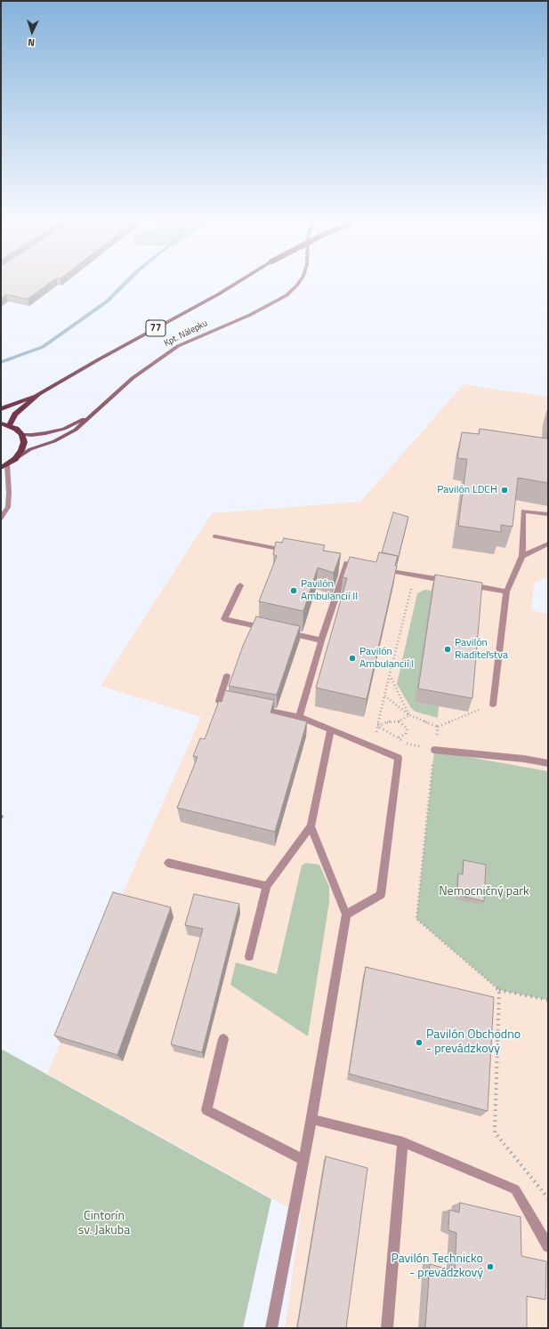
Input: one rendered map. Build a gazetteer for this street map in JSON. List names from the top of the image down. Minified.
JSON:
{"streets":{"main road":["77","Kpt. Nálepku"]},"parks":["Nemocničný park","Cintorín sv. Jakuba"],"places":["Pavilón LDCH","Pavilón Ambulancií II","Pavilón Riaditeľstva","Pavilón Ambulancií I","Pavilón Obchodno - prevádzkový","Pavilón Technicko - prevádzkový"],"north":"bottom"}
